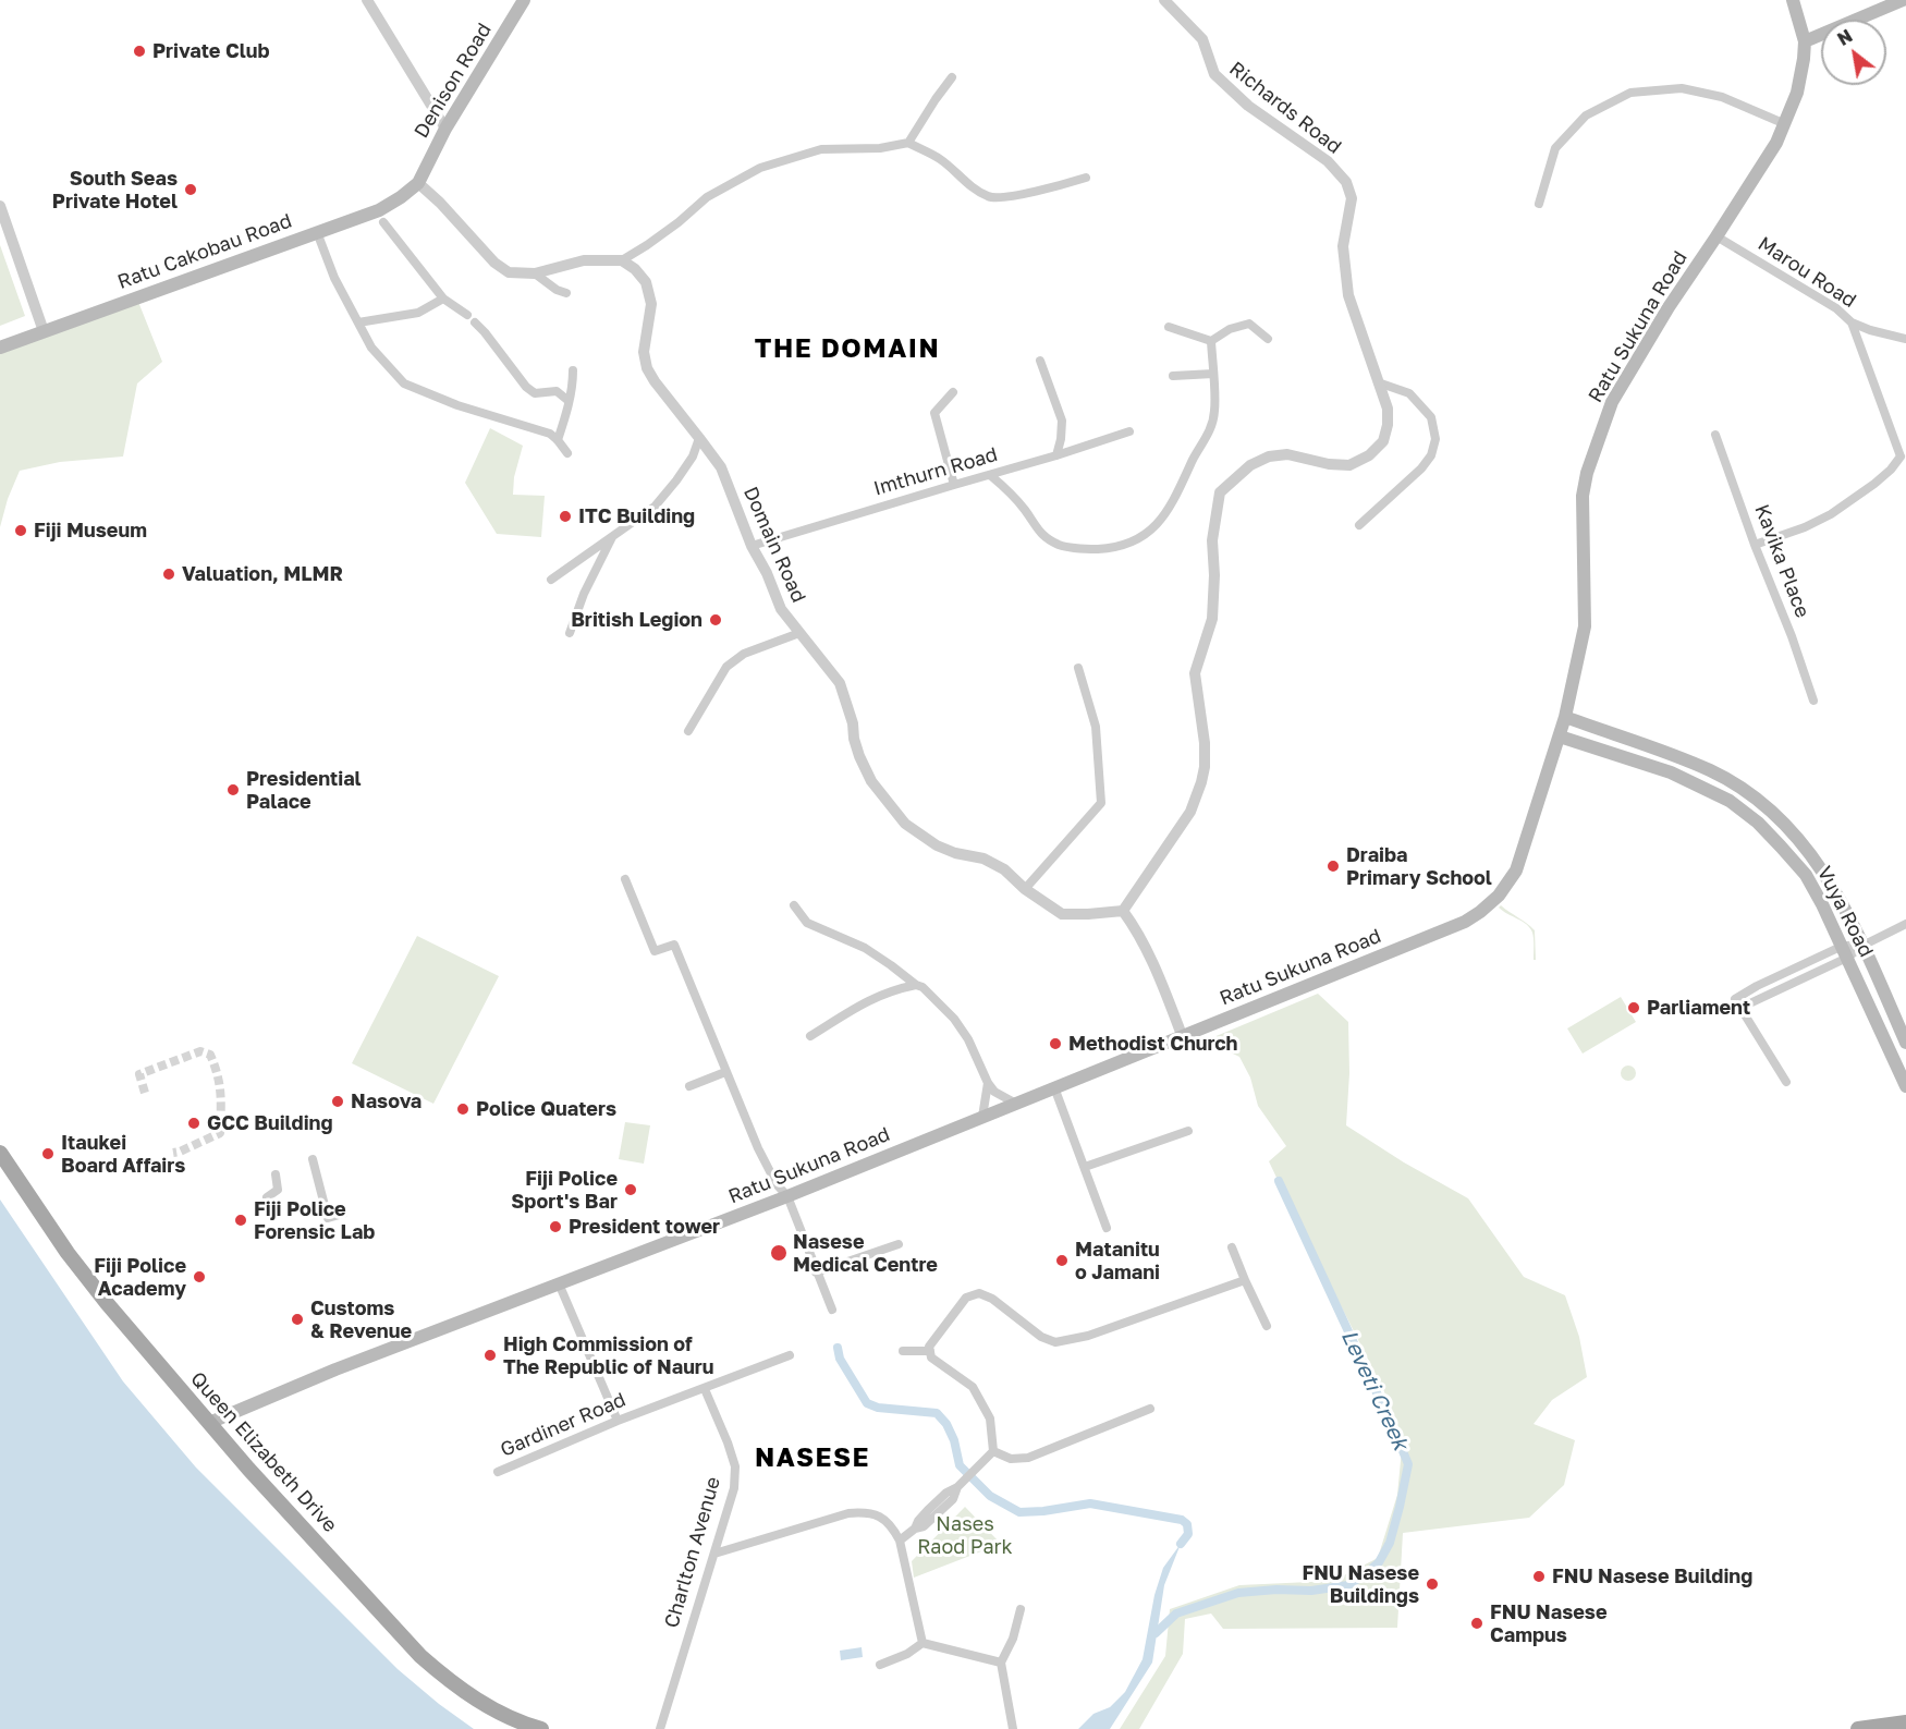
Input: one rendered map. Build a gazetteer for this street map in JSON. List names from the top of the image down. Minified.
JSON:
{"streets":{"main road":["Denison Road","Ratu Cakobau Road","Ratu Sukuna Road","Vuya Road","Queen Elizabeth Drive"],"street":["Richards Road","Marou Road","Imthurn Road","Domain Road","Kavika Place","Gardiner Road","Charlton Avenue"]},"crossings":[["Denison Road","Ratu Cakobau Road"],["Richards Road","Domain Road"],["Marou Road","Ratu Sukuna Road"],["Ratu Sukuna Road","Vuya Road"],["Ratu Sukuna Road","Queen Elizabeth Drive"],["Imthurn Road","Domain Road"],["Gardiner Road","Charlton Avenue"]],"districts":["THE DOMAIN","NASESE"],"water":["Leveti Creek"],"parks":["Nases Raod Park"],"places":["Private Club","South Seas Private Hotel","ITC Building","Fiji Museum","Valuation, MLMR","British Legion","Presidential Palace","Draiba Primary School","Parliament","Methodist Church","Nasova","Police Quaters","GCC Building","Itaukei Board Affairs","Fiji Police Sport's Bar","Fiji Police Forensic Lab","President tower","Nasese Medical Centre","Matanitu o Jamani","Fiji Police Academy","Customs & Revenue","High Commission of The Republic of Nauru","FNU Nasese Building","FNU Nasese Buildings","FNU Nasese Campus"],"north":"top left"}
